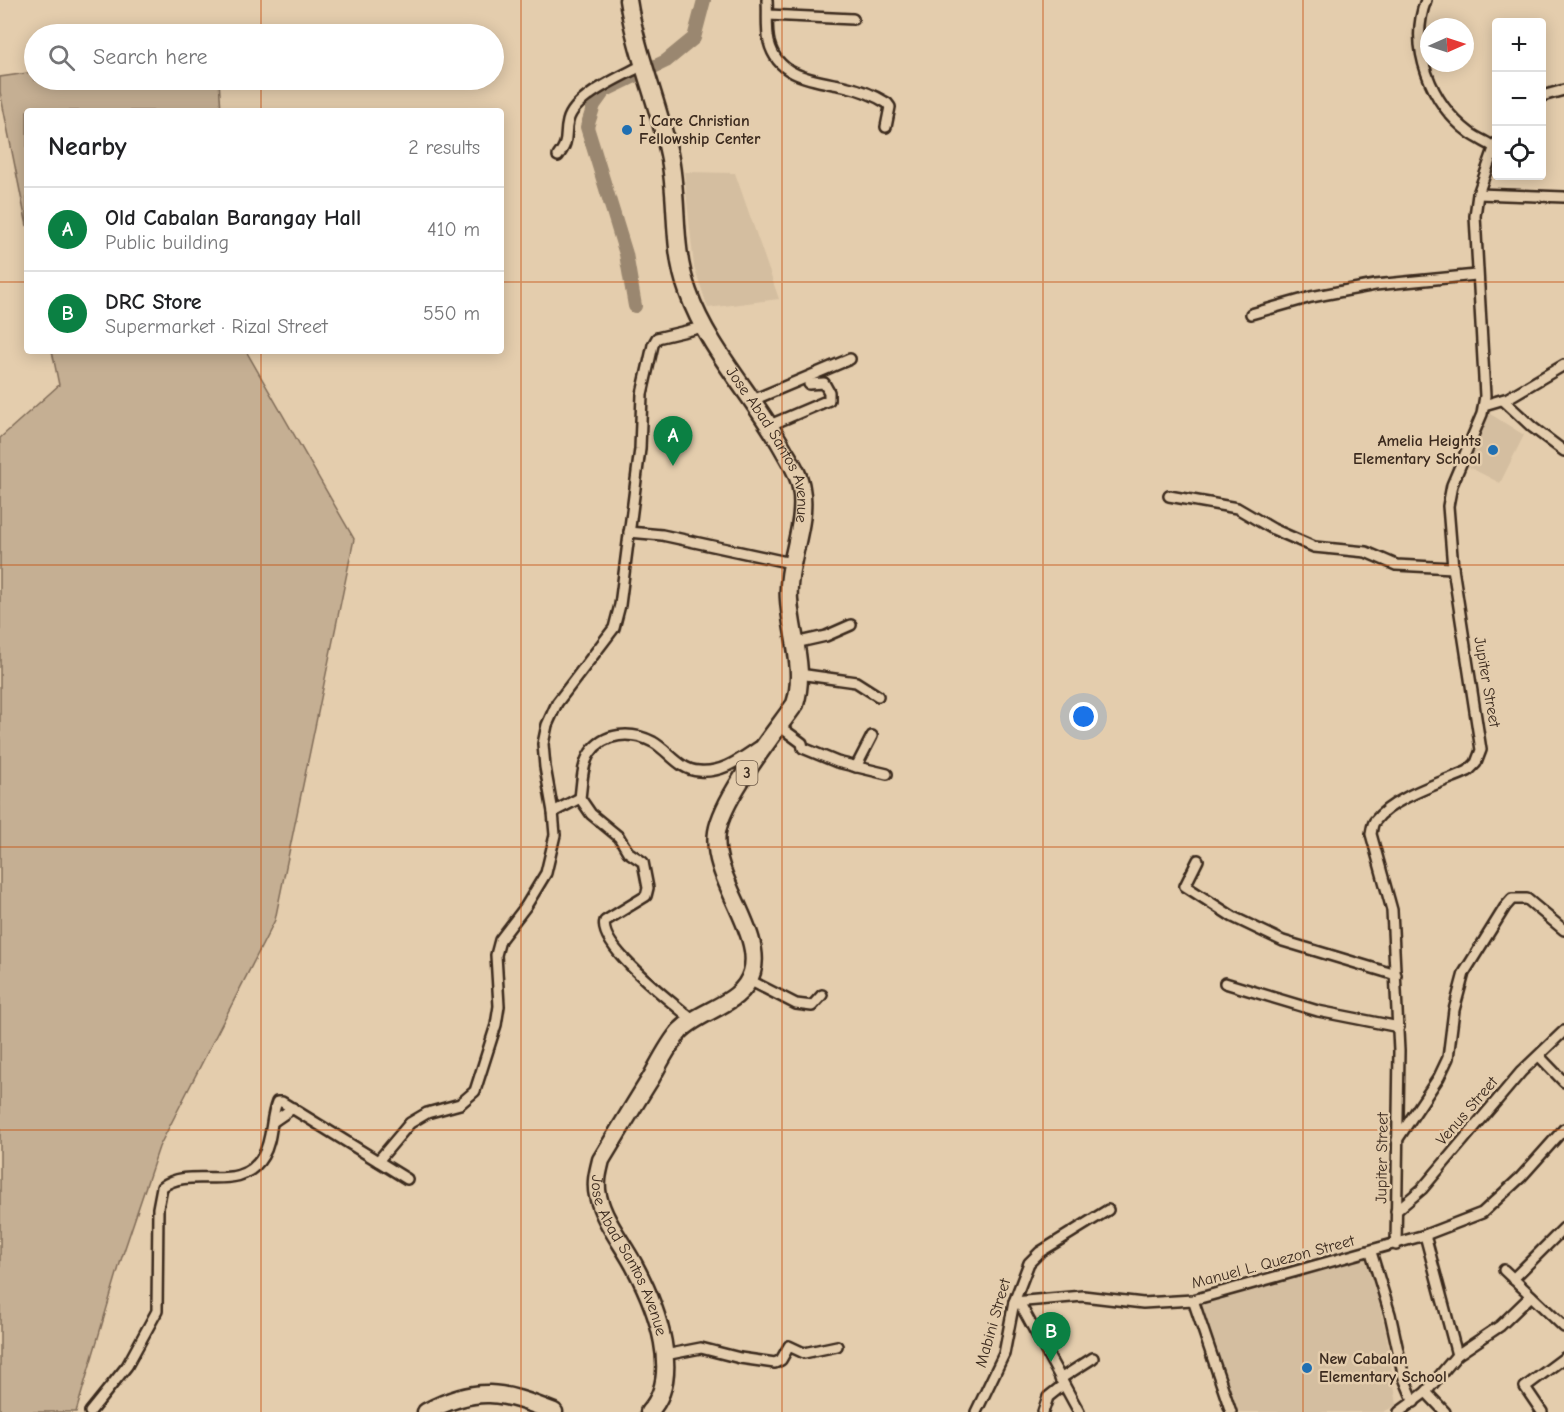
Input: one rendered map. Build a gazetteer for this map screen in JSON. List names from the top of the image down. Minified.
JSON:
{"streets":{"highway":["Jose Abad Santos Avenue","3"],"street":["Jupiter Street","Venus Street","Manuel L. Quezon Street","Mabini Street"]},"crossings":[["Jupiter Street","Venus Street"],["Jupiter Street","Manuel L. Quezon Street"],["Manuel L. Quezon Street","Mabini Street"]],"places":["I Care Christian Fellowship Center","Amelia Heights Elementary School","New Cabalan Elementary School"],"north":"right","page":{"map_buttons":["+","−"],"search":"Search here","heading":["Nearby","2 results"],"list":[{"mark":"A","name":"Old Cabalan Barangay Hall","note":"Public building","value":"410 m"},{"mark":"B","name":"DRC Store","note":"Supermarket · Rizal Street","value":"550 m"}],"pins":["A","B"]}}
